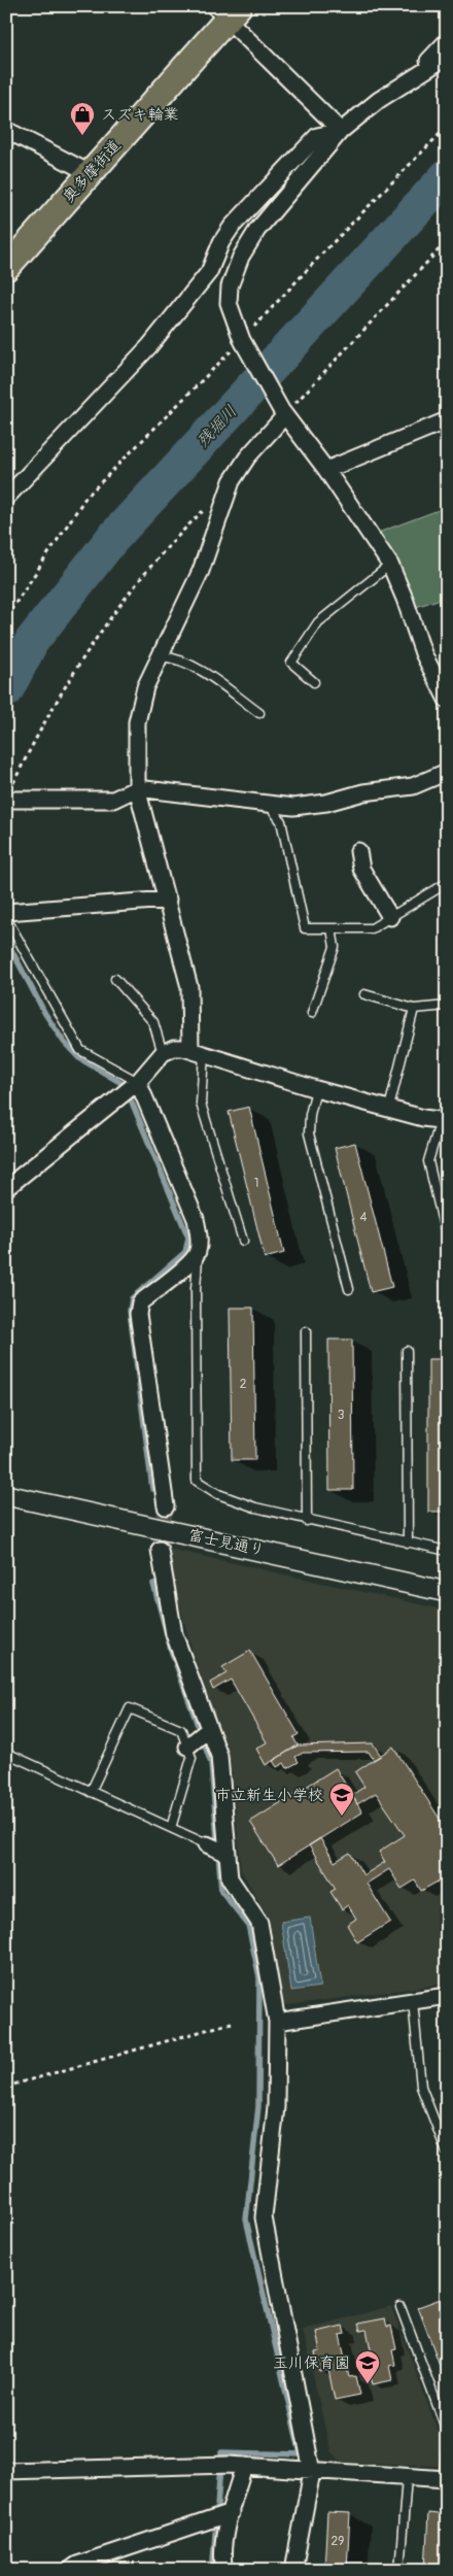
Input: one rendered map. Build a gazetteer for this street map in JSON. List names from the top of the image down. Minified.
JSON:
{"streets":{"main road":["奥多摩街道"],"street":["富士見通り"]},"water":["残堀川"],"places":{"shop":["スズキ輪業"],"school or university":["市立新生小学校","玉川保育園"]},"house_numbers":["1","4","2","3","29"]}
